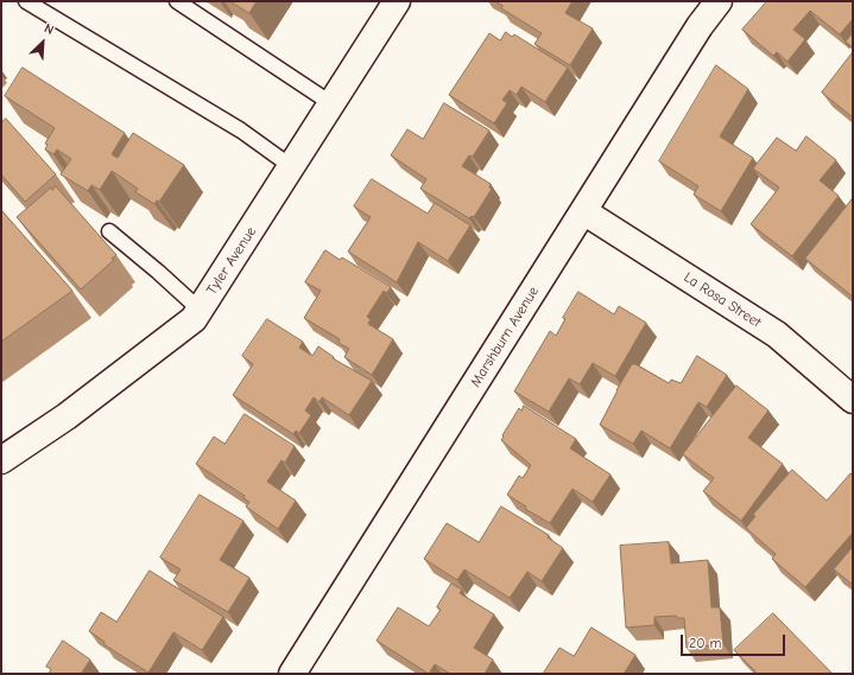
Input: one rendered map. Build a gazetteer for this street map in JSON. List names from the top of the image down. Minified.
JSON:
{"streets":{"street":["Tyler Avenue","La Rosa Street","Marshburn Avenue"]},"crossings":[["La Rosa Street","Marshburn Avenue"]],"scale_bar":"20 m","north":"top right"}
